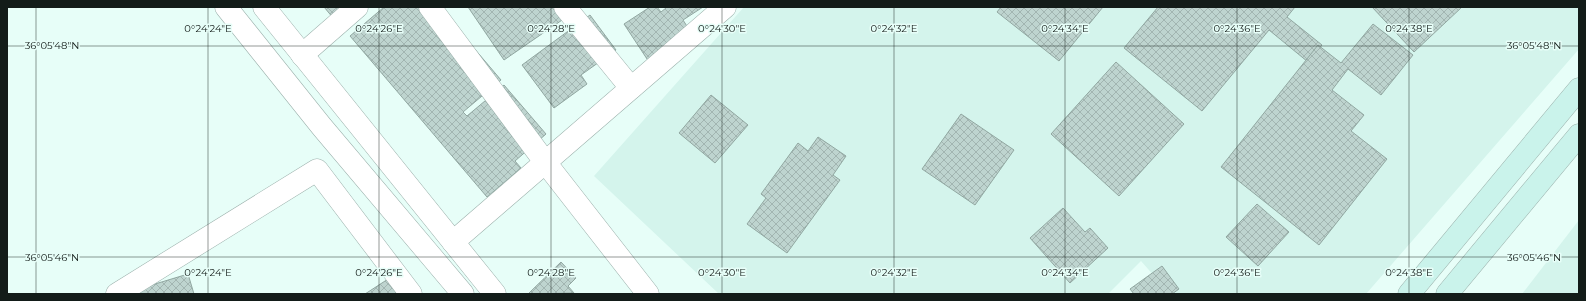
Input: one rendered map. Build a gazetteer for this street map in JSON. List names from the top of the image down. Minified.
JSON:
{"coordinates":["0°24'24\"E","0°24'26\"E","0°24'28\"E","0°24'30\"E","0°24'32\"E","0°24'34\"E","0°24'36\"E","0°24'38\"E","36°05'48\"N","36°05'46\"N"]}
